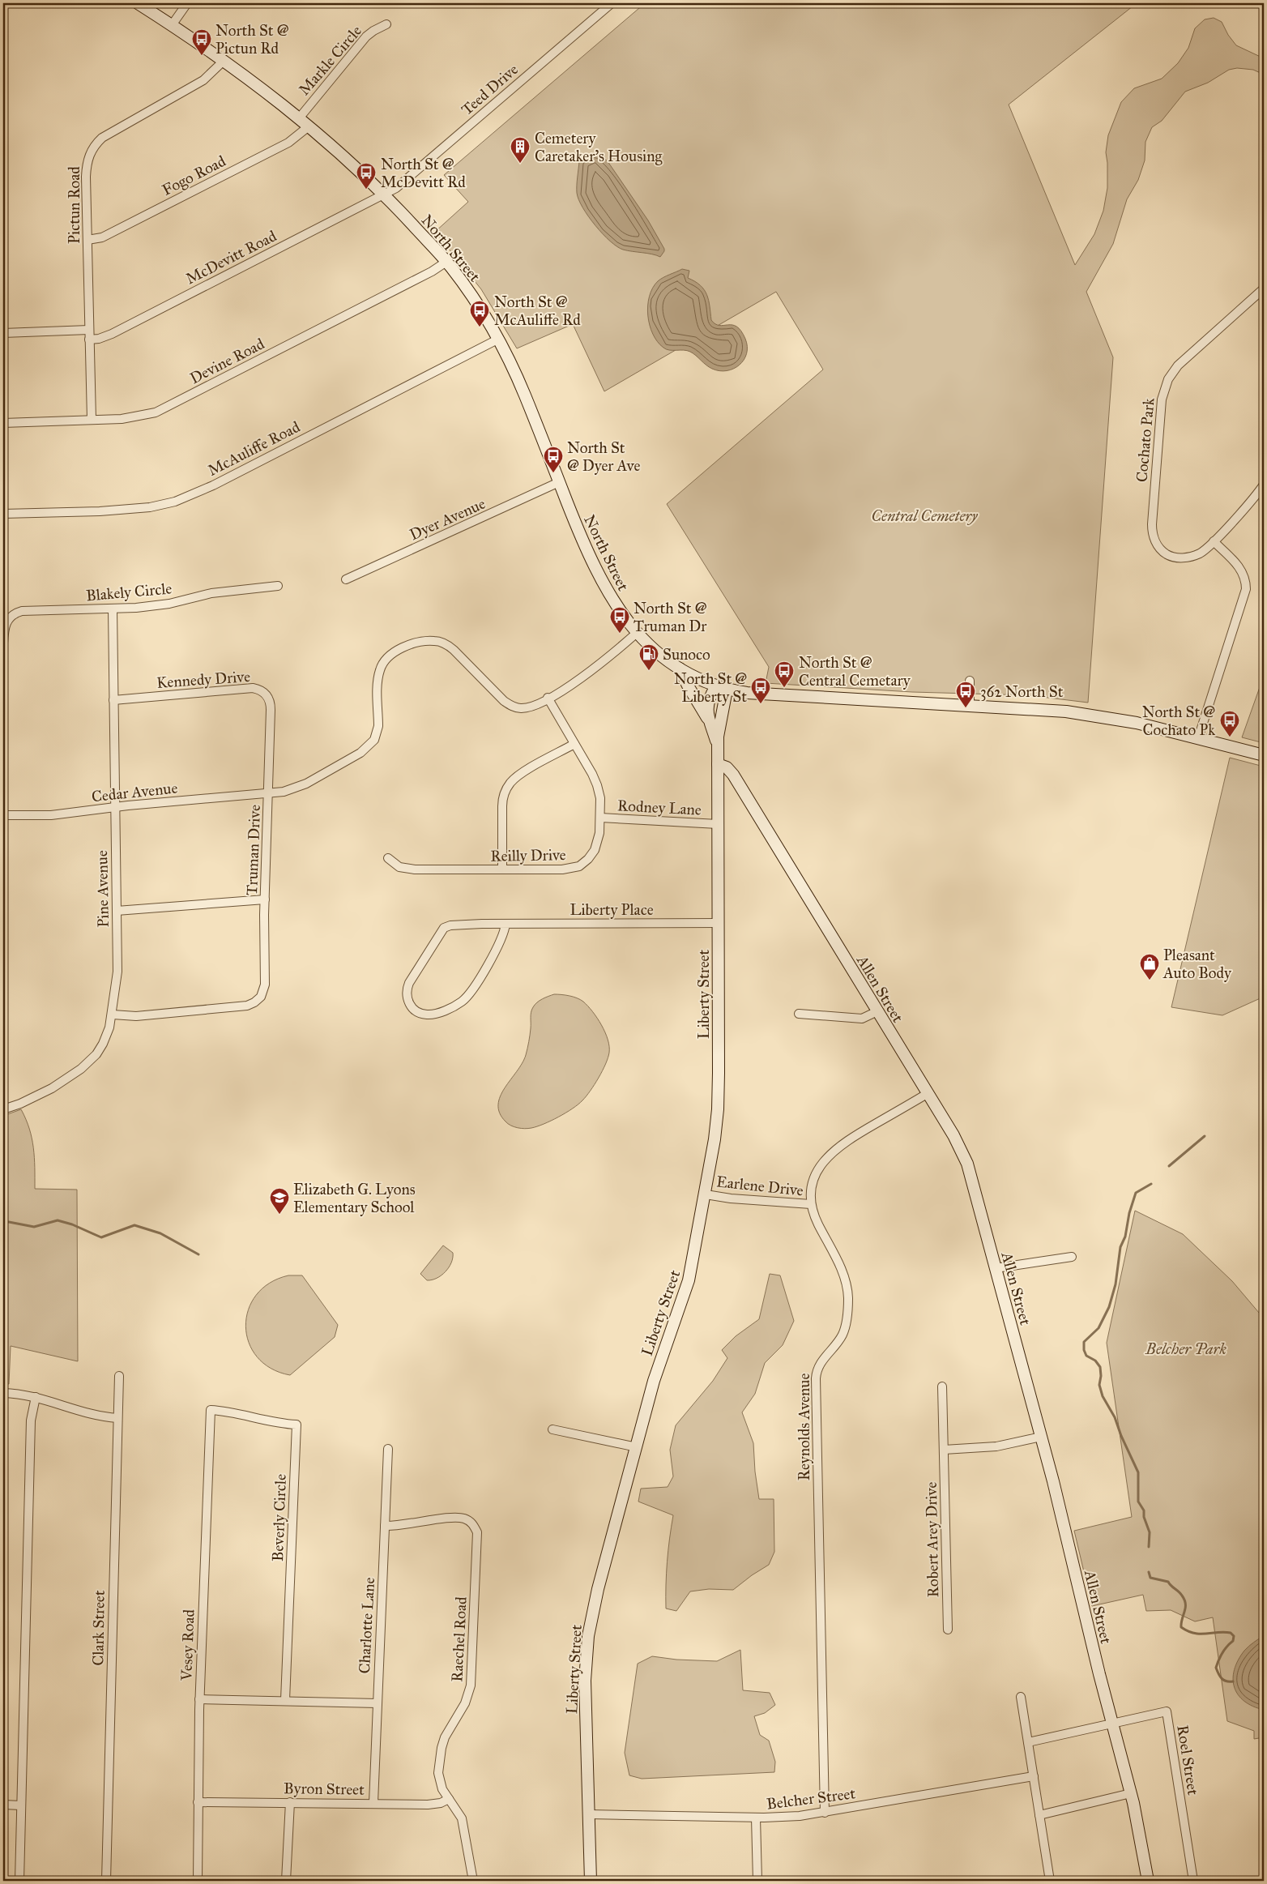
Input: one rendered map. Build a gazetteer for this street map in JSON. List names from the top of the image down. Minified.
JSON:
{"streets":{"main road":["North Street","Allen Street","Liberty Street"],"street":["Markle Circle","Teed Drive","Fogo Road","Pictun Road","McDevitt Road","Devine Road","Cochato Park","McAuliffe Road","Dyer Avenue","Blakely Circle","Kennedy Drive","Cedar Avenue","Rodney Lane","Truman Drive","Reilly Drive","Pine Avenue","Liberty Place","Earlene Drive","Reynolds Avenue","Beverly Circle","Robert Arey Drive","Charlotte Lane","Clark Street","Raechel Road","Vesey Road","Roel Street","Byron Street","Belcher Street"]},"crossings":[["Markle Circle","North Street"],["Teed Drive","North Street"],["Teed Drive","McDevitt Road"],["Fogo Road","Pictun Road"],["Fogo Road","North Street"],["Pictun Road","North Street"],["Pictun Road","McDevitt Road"],["Pictun Road","Devine Road"],["North Street","McDevitt Road"],["North Street","Devine Road"],["North Street","McAuliffe Road"],["North Street","Dyer Avenue"],["North Street","Truman Drive"],["North Street","Liberty Street"],["Blakely Circle","Pine Avenue"],["Kennedy Drive","Cedar Avenue"],["Kennedy Drive","Truman Drive"],["Kennedy Drive","Pine Avenue"],["Cedar Avenue","Truman Drive"],["Cedar Avenue","Pine Avenue"],["Rodney Lane","Reilly Drive"],["Rodney Lane","Liberty Street"],["Truman Drive","Reilly Drive"],["Truman Drive","Pine Avenue"],["Liberty Place","Liberty Street"],["Allen Street","Liberty Street"],["Allen Street","Reynolds Avenue"],["Allen Street","Roel Street"],["Liberty Street","Earlene Drive"],["Liberty Street","Belcher Street"],["Earlene Drive","Reynolds Avenue"],["Reynolds Avenue","Belcher Street"],["Beverly Circle","Vesey Road"],["Charlotte Lane","Raechel Road"],["Charlotte Lane","Byron Street"],["Raechel Road","Byron Street"],["Vesey Road","Byron Street"]],"parks":["Central Cemetery","Belcher Park"],"places":{"bus stop":["North St @ Pictun Rd","North St @ McDevitt Rd","North St @ McAuliffe Rd","North St @ Dyer Ave","North St @ Truman Dr","North St @ Central Cemetary","North St @ Liberty St","362 North St","North St @ Cochato Pk"],"building":["Cemetery Caretaker's Housing"],"fuel station":["Sunoco"],"shop":["Pleasant Auto Body"],"school or university":["Elizabeth G. Lyons Elementary School"]}}
